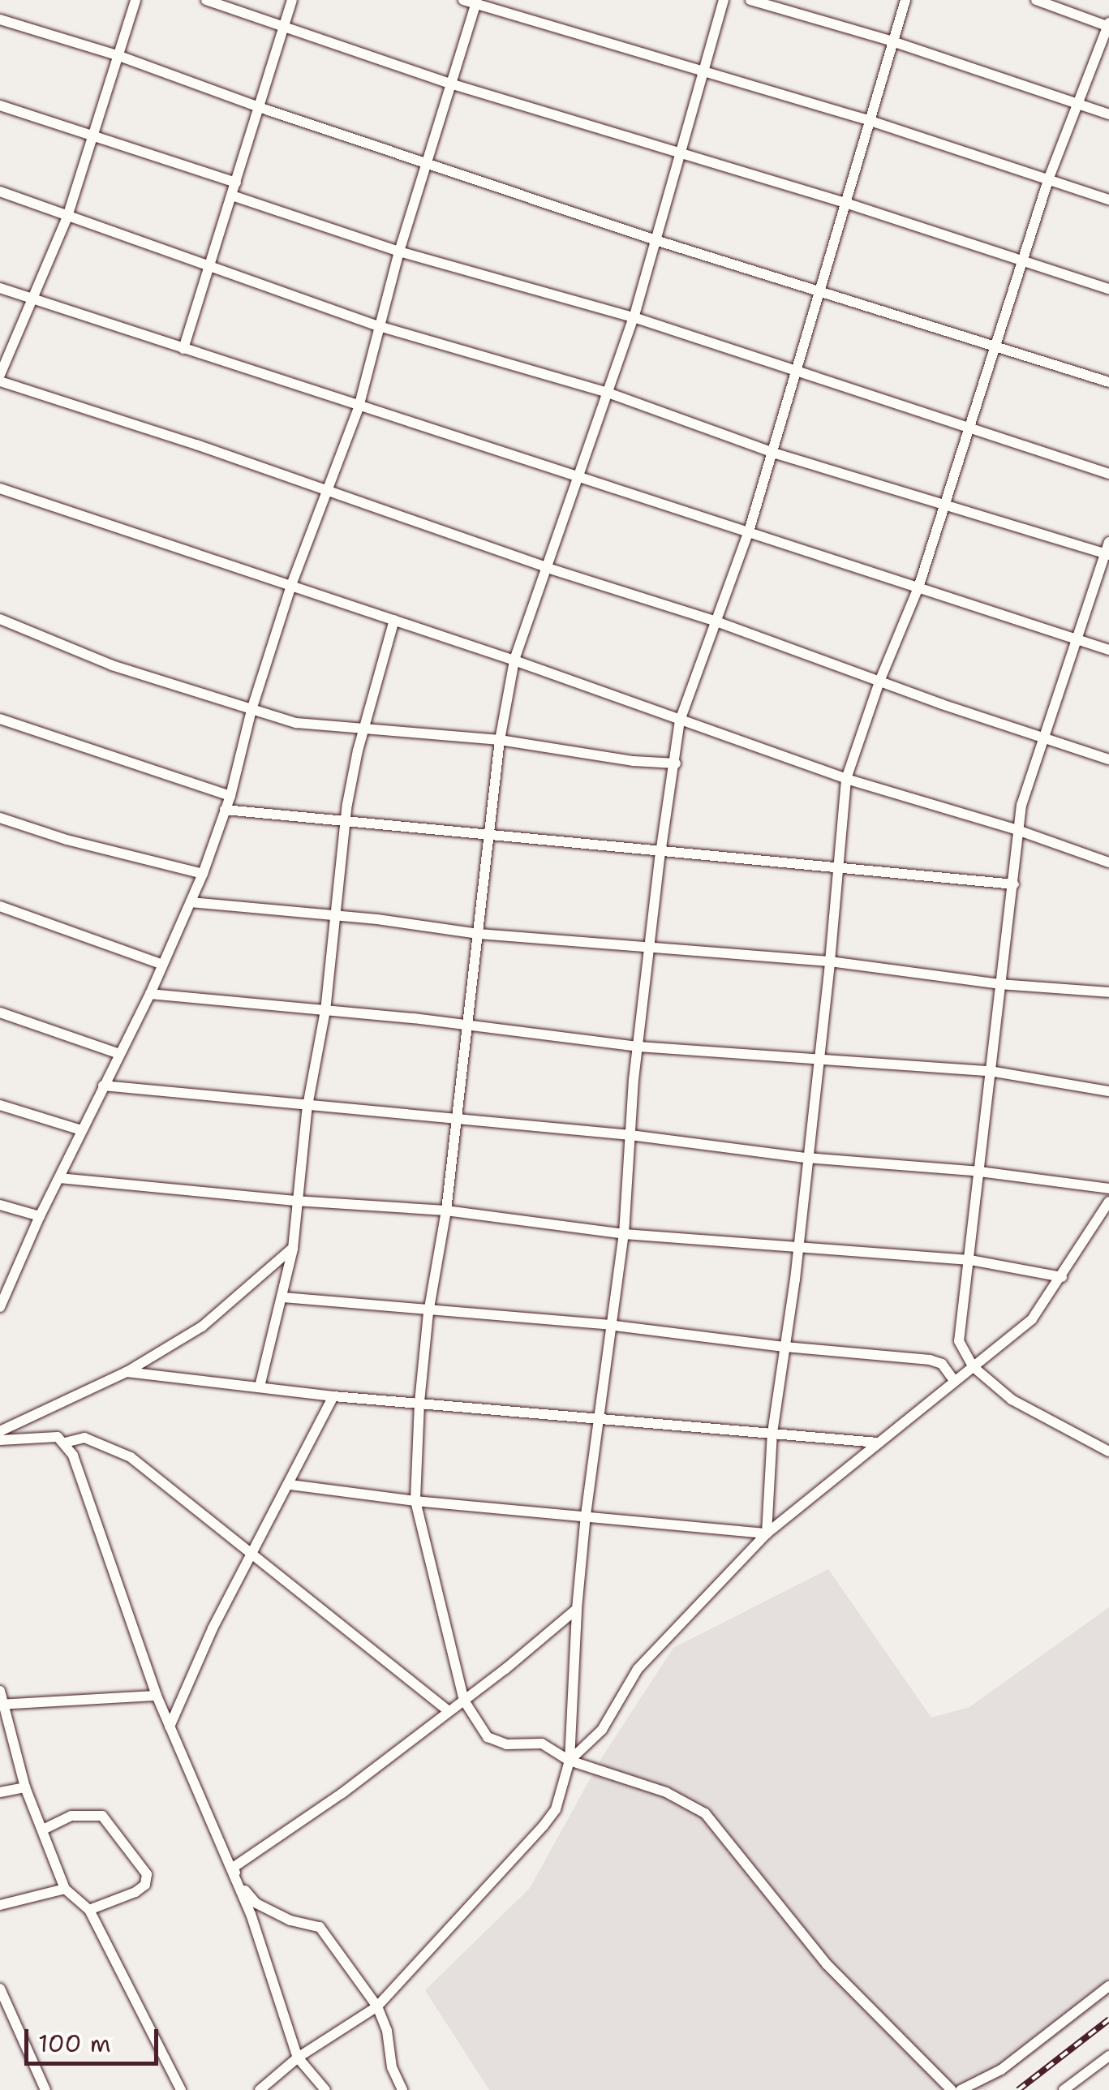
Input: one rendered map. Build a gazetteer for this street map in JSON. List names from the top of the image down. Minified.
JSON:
{"scale_bar":"100 m"}
